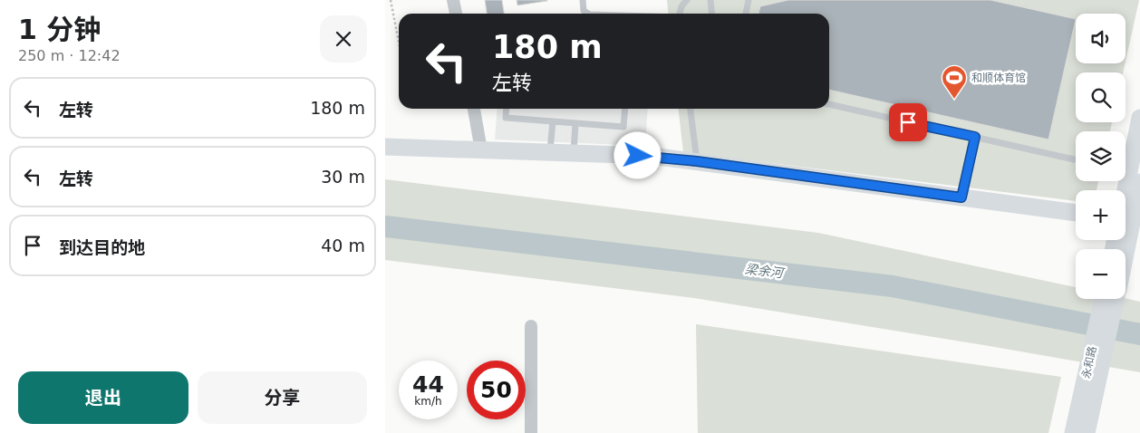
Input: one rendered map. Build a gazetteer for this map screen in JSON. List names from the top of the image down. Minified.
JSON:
{"streets":{"main road":["永和路"]},"water":["梁余河"],"places":{"sports":["和顺体育馆"]},"page":{"heading":["1 分钟","250 m · 12:42"],"map_buttons":["+","−"],"turn":["180 m","左转"],"list":[{"name":"左转","value":"180 m"},{"name":"左转","value":"30 m"},{"name":"到达目的地","value":"40 m"}],"speed":"44 km/h","limit":"50","buttons":["退出","分享"]}}
